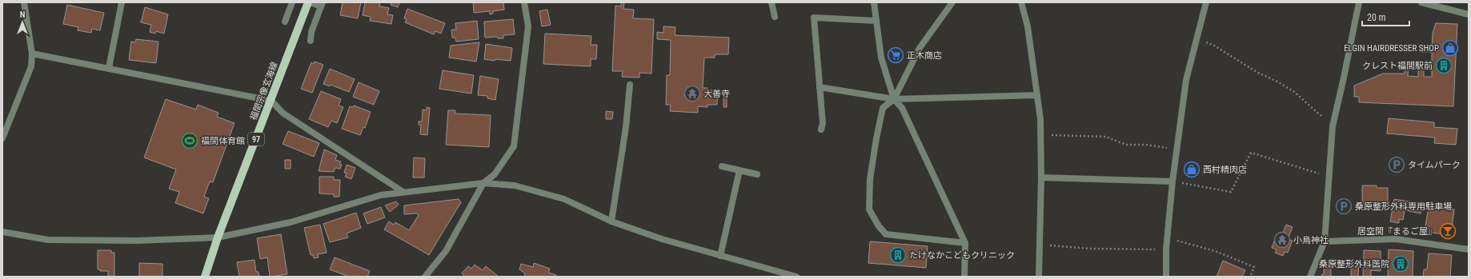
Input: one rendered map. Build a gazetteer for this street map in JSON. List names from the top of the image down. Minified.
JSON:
{"streets":{"main road":["福間宗像玄海線","97"]},"places":{"shop":["ELGIN HAIRDRESSER SHOP","西村精肉店"],"supermarket":["正木商店"],"building":["クレスト福間駅前","たけなかこどもクリニック","桑原整形外科医院"],"temple":["大善寺","小烏神社"],"sports":["福間体育館"],"parking":["タイムパーク","桑原整形外科専用駐車場"],"bar":["居空間『まるご屋』"]},"scale_bar":"20 m","north":"top"}
